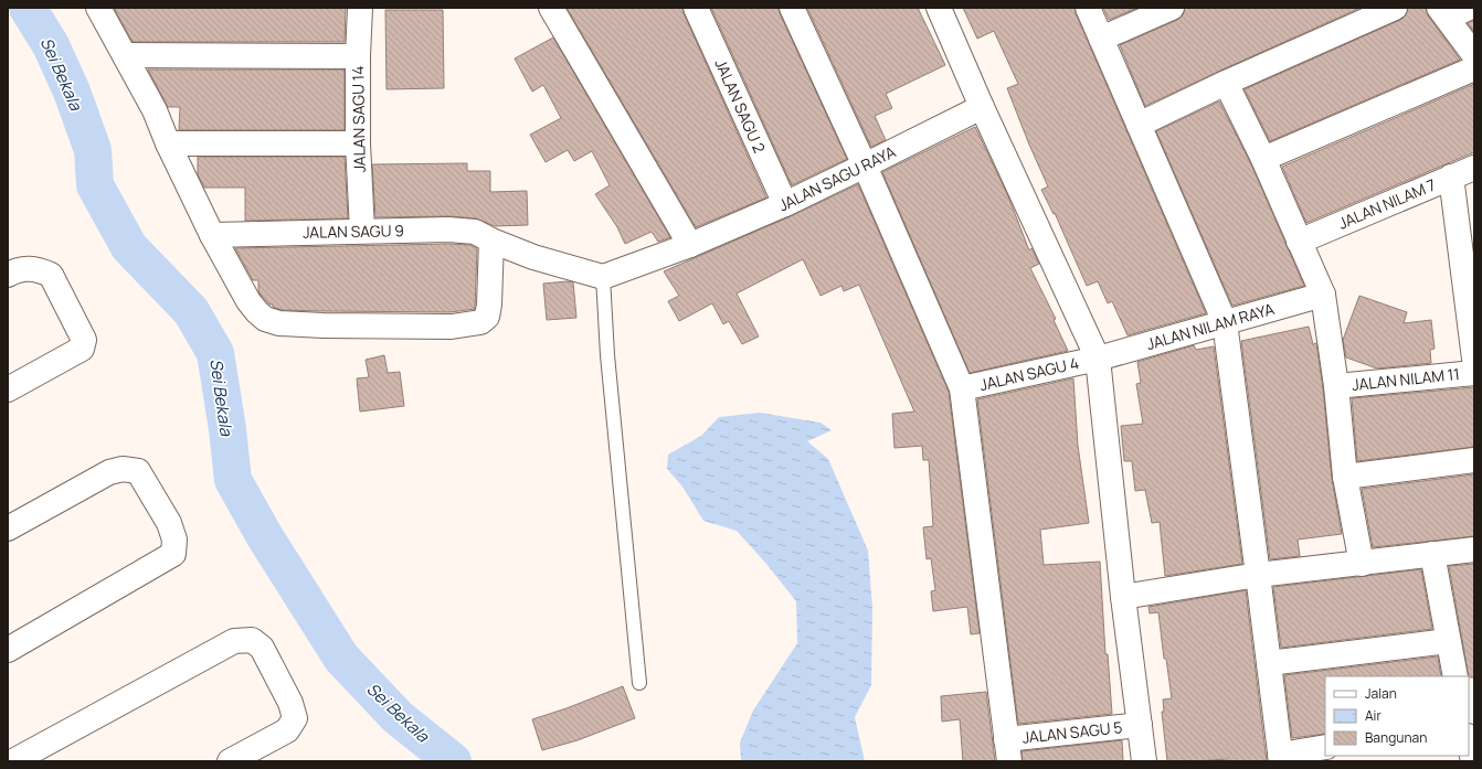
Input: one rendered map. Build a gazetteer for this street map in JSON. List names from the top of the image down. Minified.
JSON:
{"streets":{"street":["JALAN SAGU 2","JALAN SAGU 14","JALAN SAGU RAYA","JALAN NILAM 7","JALAN SAGU 9","JALAN NILAM RAYA","JALAN SAGU 4","JALAN NILAM 11","JALAN SAGU 5"]},"crossings":[["JALAN SAGU 2","JALAN SAGU RAYA"],["JALAN SAGU 14","JALAN SAGU 9"],["JALAN SAGU RAYA","JALAN SAGU 9"],["JALAN NILAM RAYA","JALAN SAGU 4"]],"water":["Sei Bekala"],"legend":["Jalan","Air","Bangunan"]}
